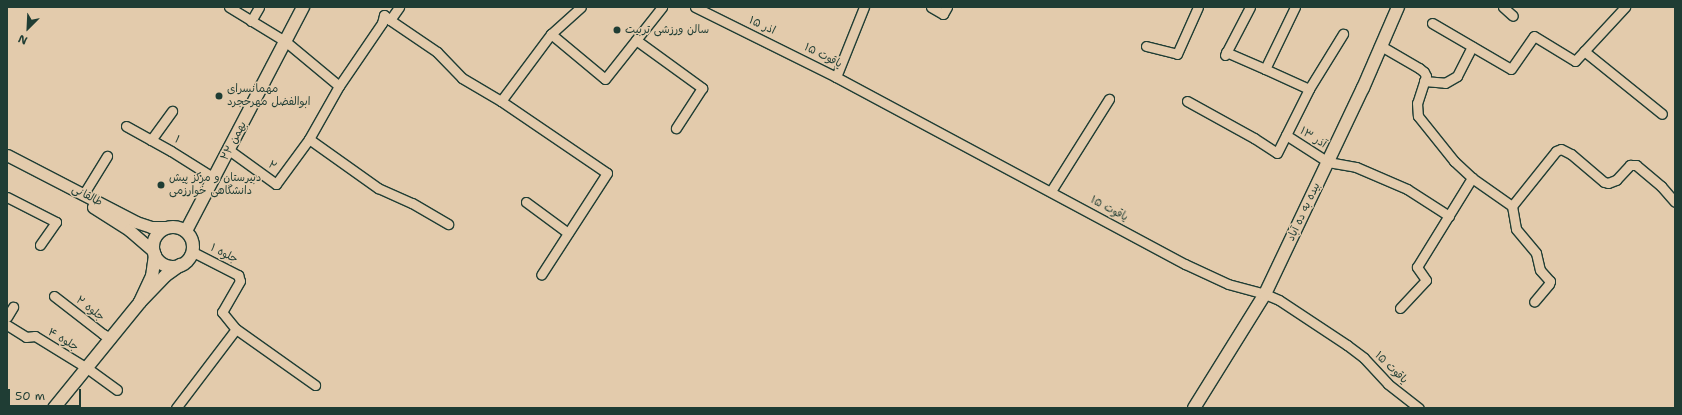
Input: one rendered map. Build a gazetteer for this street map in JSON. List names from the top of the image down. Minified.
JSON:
{"streets":{"main road":["۲۲ بهمن","بیده به ده آباد"],"street":["اذر ۱۵","یاقوت ۱۵","آذر ۱۳","۱","۲","طالقانی","جلوه ۱","جلوه ۲","جلوه ۴"]},"crossings":[["اذر ۱۵","یاقوت ۱۵"],["یاقوت ۱۵","بیده به ده آباد"],["آذر ۱۳","بیده به ده آباد"],["۱","۲۲ بهمن"],["۲۲ بهمن","۲"],["۲۲ بهمن","طالقانی"],["۲۲ بهمن","جلوه ۱"],["طالقانی","جلوه ۱"]],"places":["سالن ورزشی تربیت","مهمانسرای ابوالفضل مهرحجرد","دبیرستان و مرکز پیش دانشگاهی خوارزمی"],"scale_bar":"50 m","north":"bottom left"}
